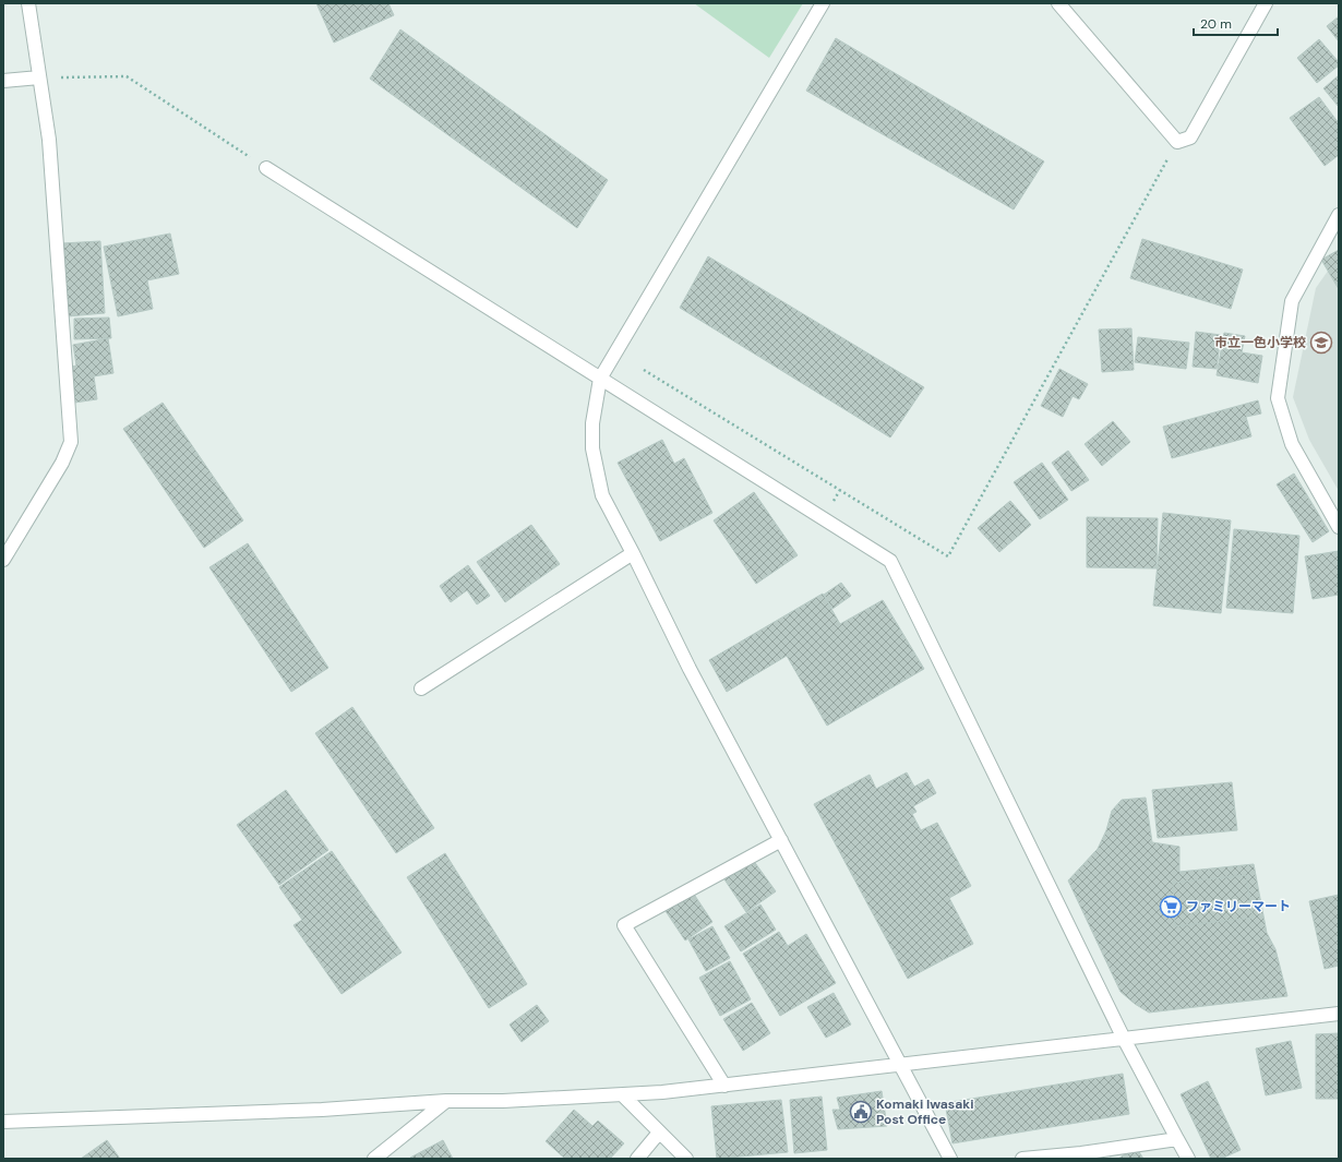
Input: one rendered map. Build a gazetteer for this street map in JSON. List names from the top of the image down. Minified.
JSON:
{"places":{"school or university":["市立一色小学校"],"supermarket":["ファミリーマート"],"public building":["Komaki Iwasaki Post Office"]},"scale_bar":"20 m"}
